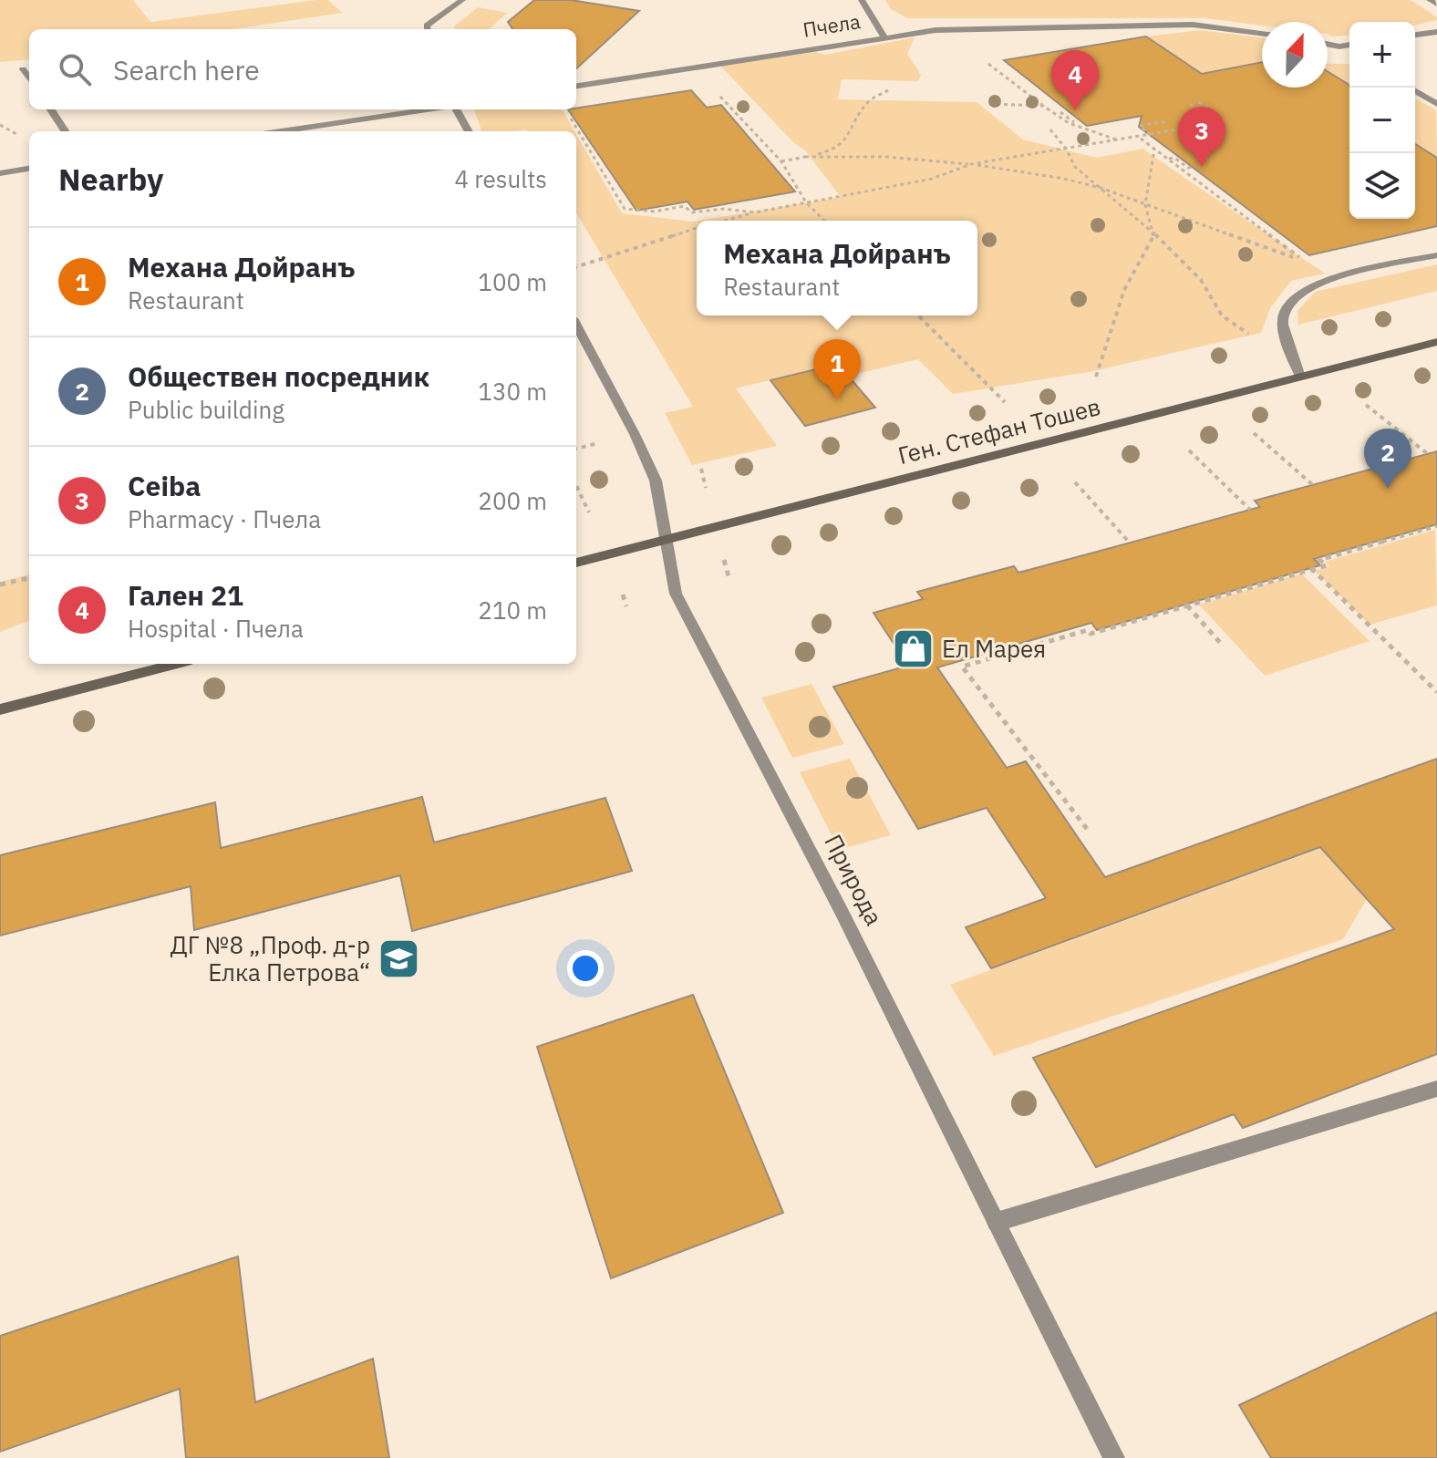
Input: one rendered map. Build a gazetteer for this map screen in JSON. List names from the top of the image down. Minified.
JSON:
{"streets":{"street":["Пчела","Ген. Стефан Тошев","Природа"]},"crossings":[["Ген. Стефан Тошев","Природа"]],"places":{"shop":["Ел Марея"],"school or university":["ДГ №8 „Проф. д-р Елка Петрова“"]},"north":"top","page":{"map_buttons":["+","−"],"search":"Search here","pins":["4","3","1","2"],"heading":["Nearby","4 results"],"popup":["Механа Дойранъ","Restaurant"],"list":[{"mark":"1","name":"Механа Дойранъ","note":"Restaurant","value":"100 m"},{"mark":"2","name":"Обществен посредник","note":"Public building","value":"130 m"},{"mark":"3","name":"Ceiba","note":"Pharmacy · Пчела","value":"200 m"},{"mark":"4","name":"Гален 21","note":"Hospital · Пчела","value":"210 m"}]}}
